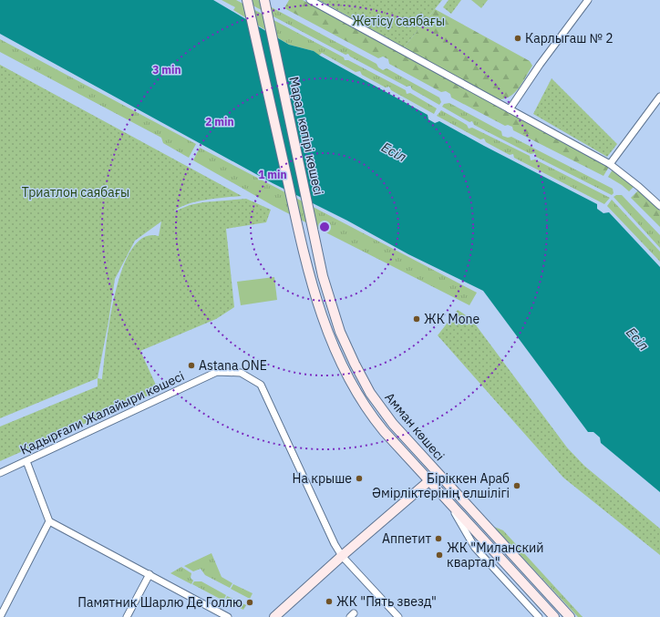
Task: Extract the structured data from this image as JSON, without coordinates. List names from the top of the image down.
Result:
{
  "streets": {
    "main road": ["Марал көпірі көшесі", "Амман көшесі"],
    "street": ["Қадырғали Жалайыри көшесі"]
  },
  "crossings": [
    ["Марал көпірі көшесі", "Амман көшесі"]
  ],
  "water": ["Есіл"],
  "parks": ["Жетісу саябағы", "Триатлон саябағы"],
  "places": [
    "Карлыгаш № 2",
    "ЖК Mone",
    "Astana ONE",
    "На крыше",
    "Біріккен Араб Әмірліктерінің елшілігі",
    "Аппетит",
    "ЖК \"Миланский квартал\"",
    "ЖК \"Пять звезд\"",
    "Памятник Шарлю Де Голлю"
  ],
  "rings": ["3 min", "2 min", "1 min"]
}
